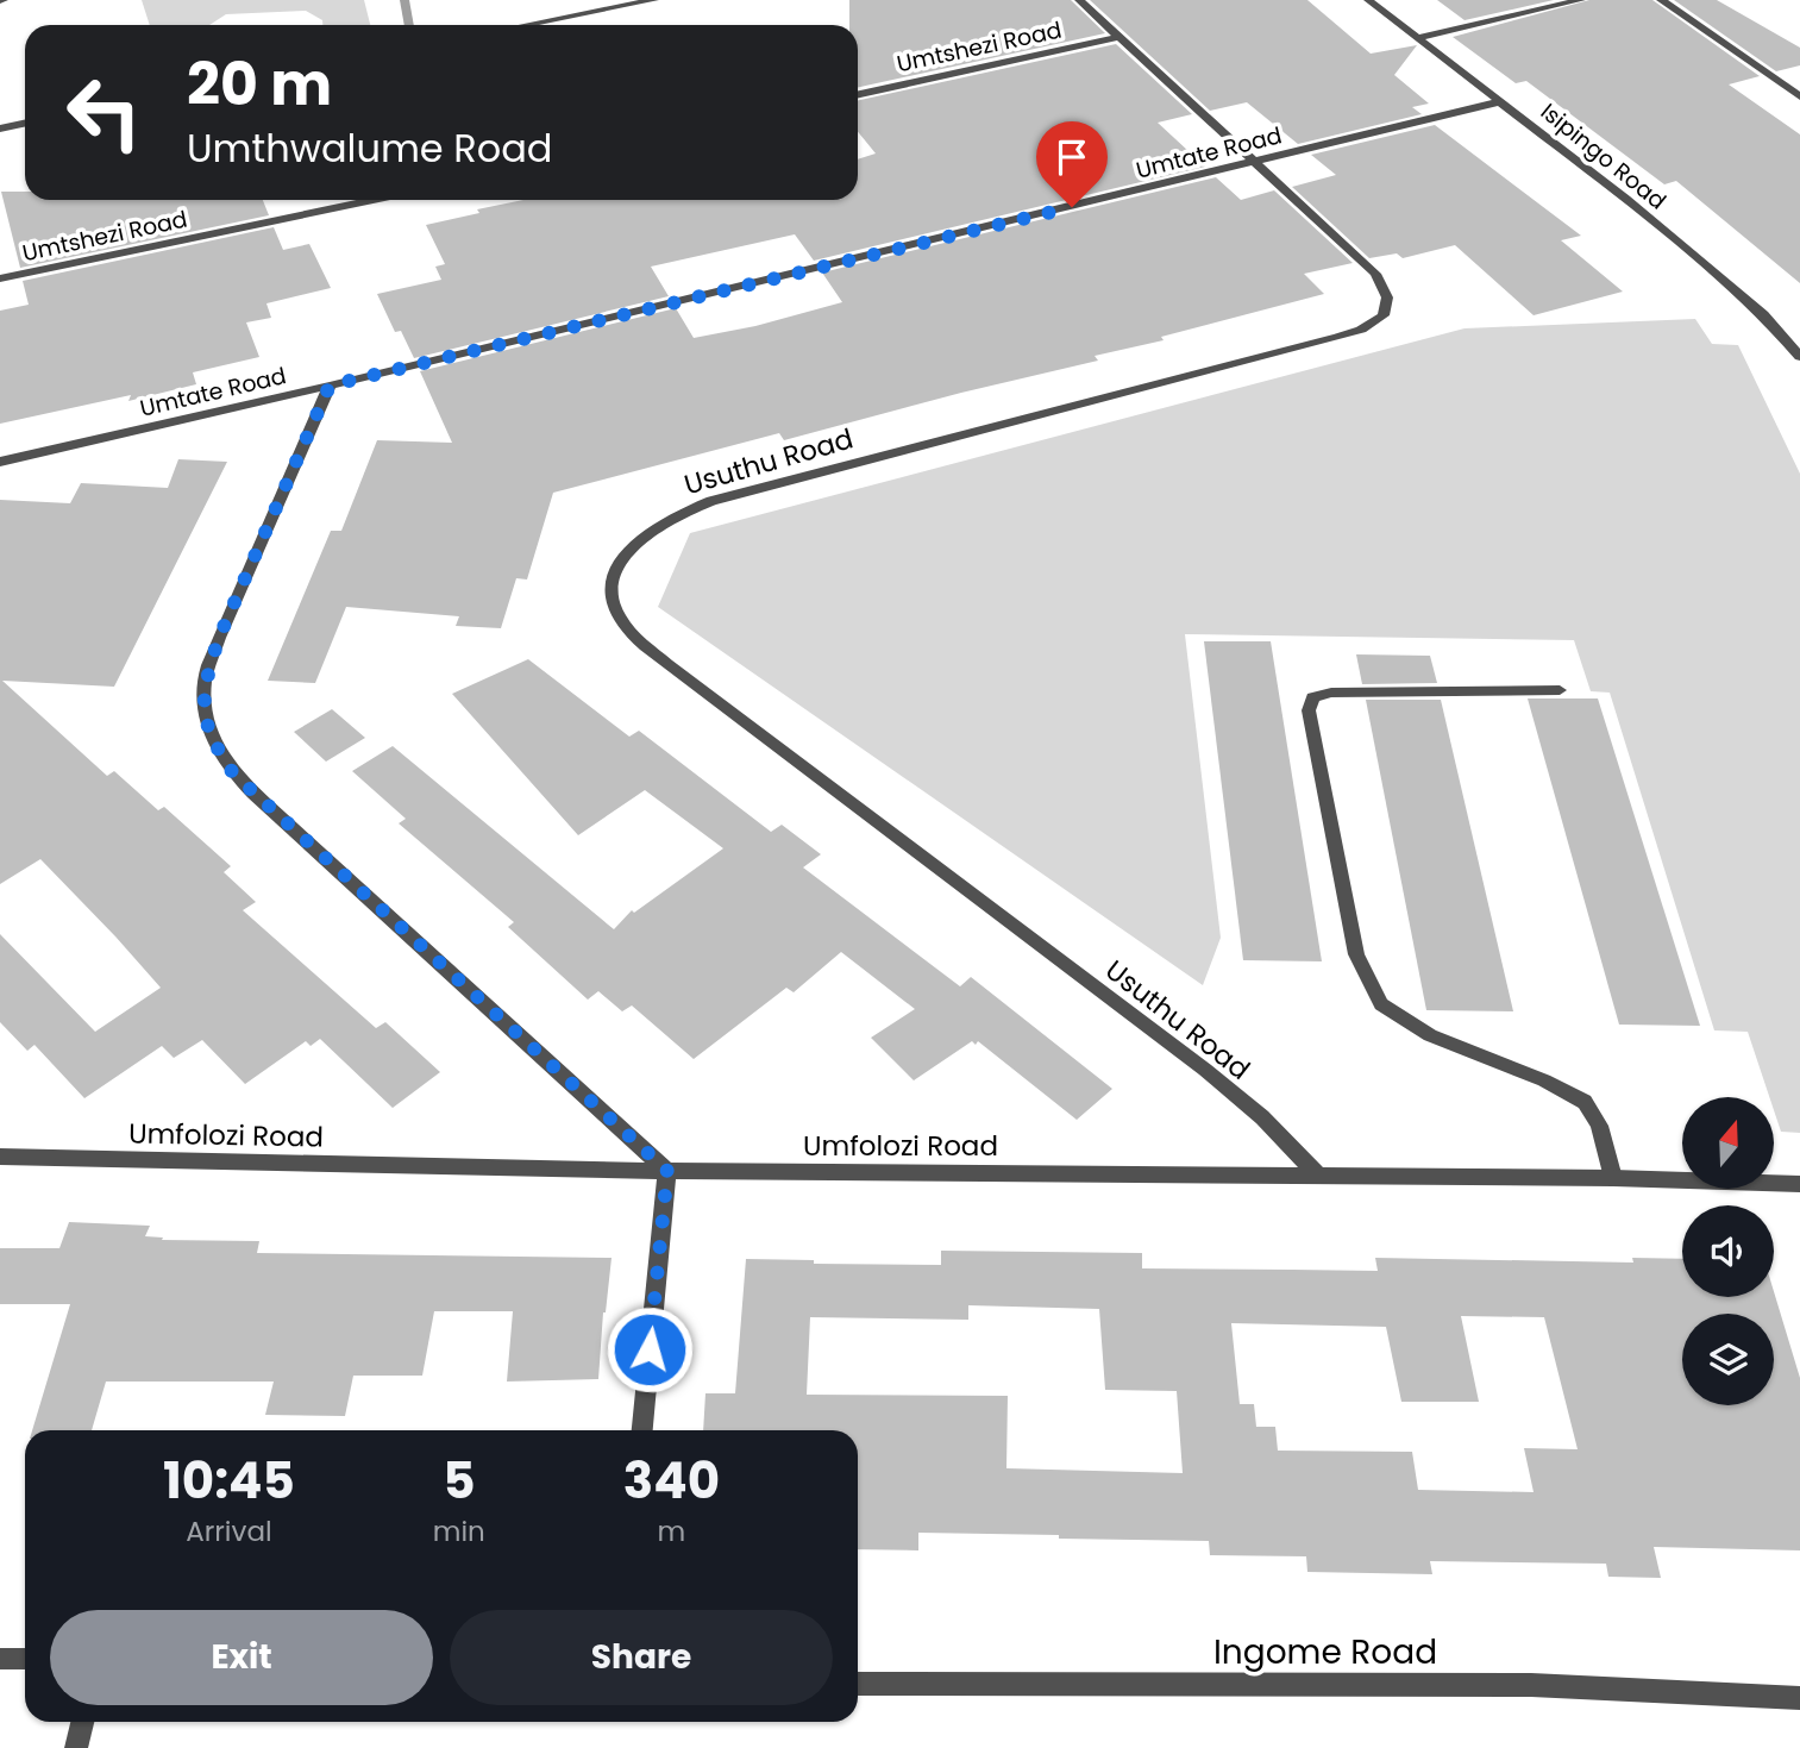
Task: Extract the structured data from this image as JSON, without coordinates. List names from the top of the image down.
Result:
{
  "streets": {
    "street": [
      "Umtshezi Road",
      "Umtate Road",
      "Isipingo Road",
      "Usuthu Road",
      "Umfolozi Road",
      "Ingome Road"
    ]
  },
  "crossings": [
    ["Umtshezi Road", "Usuthu Road"],
    ["Umtate Road", "Isipingo Road"],
    ["Umtate Road", "Usuthu Road"],
    ["Usuthu Road", "Umfolozi Road"]
  ],
  "north": "top",
  "page": {
    "turn": ["20 m", "Umthwalume Road"],
    "eta": [
      "10:45",
      "Arrival",
      "5",
      "min",
      "340",
      "m"
    ],
    "buttons": ["Exit", "Share"]
  }
}
